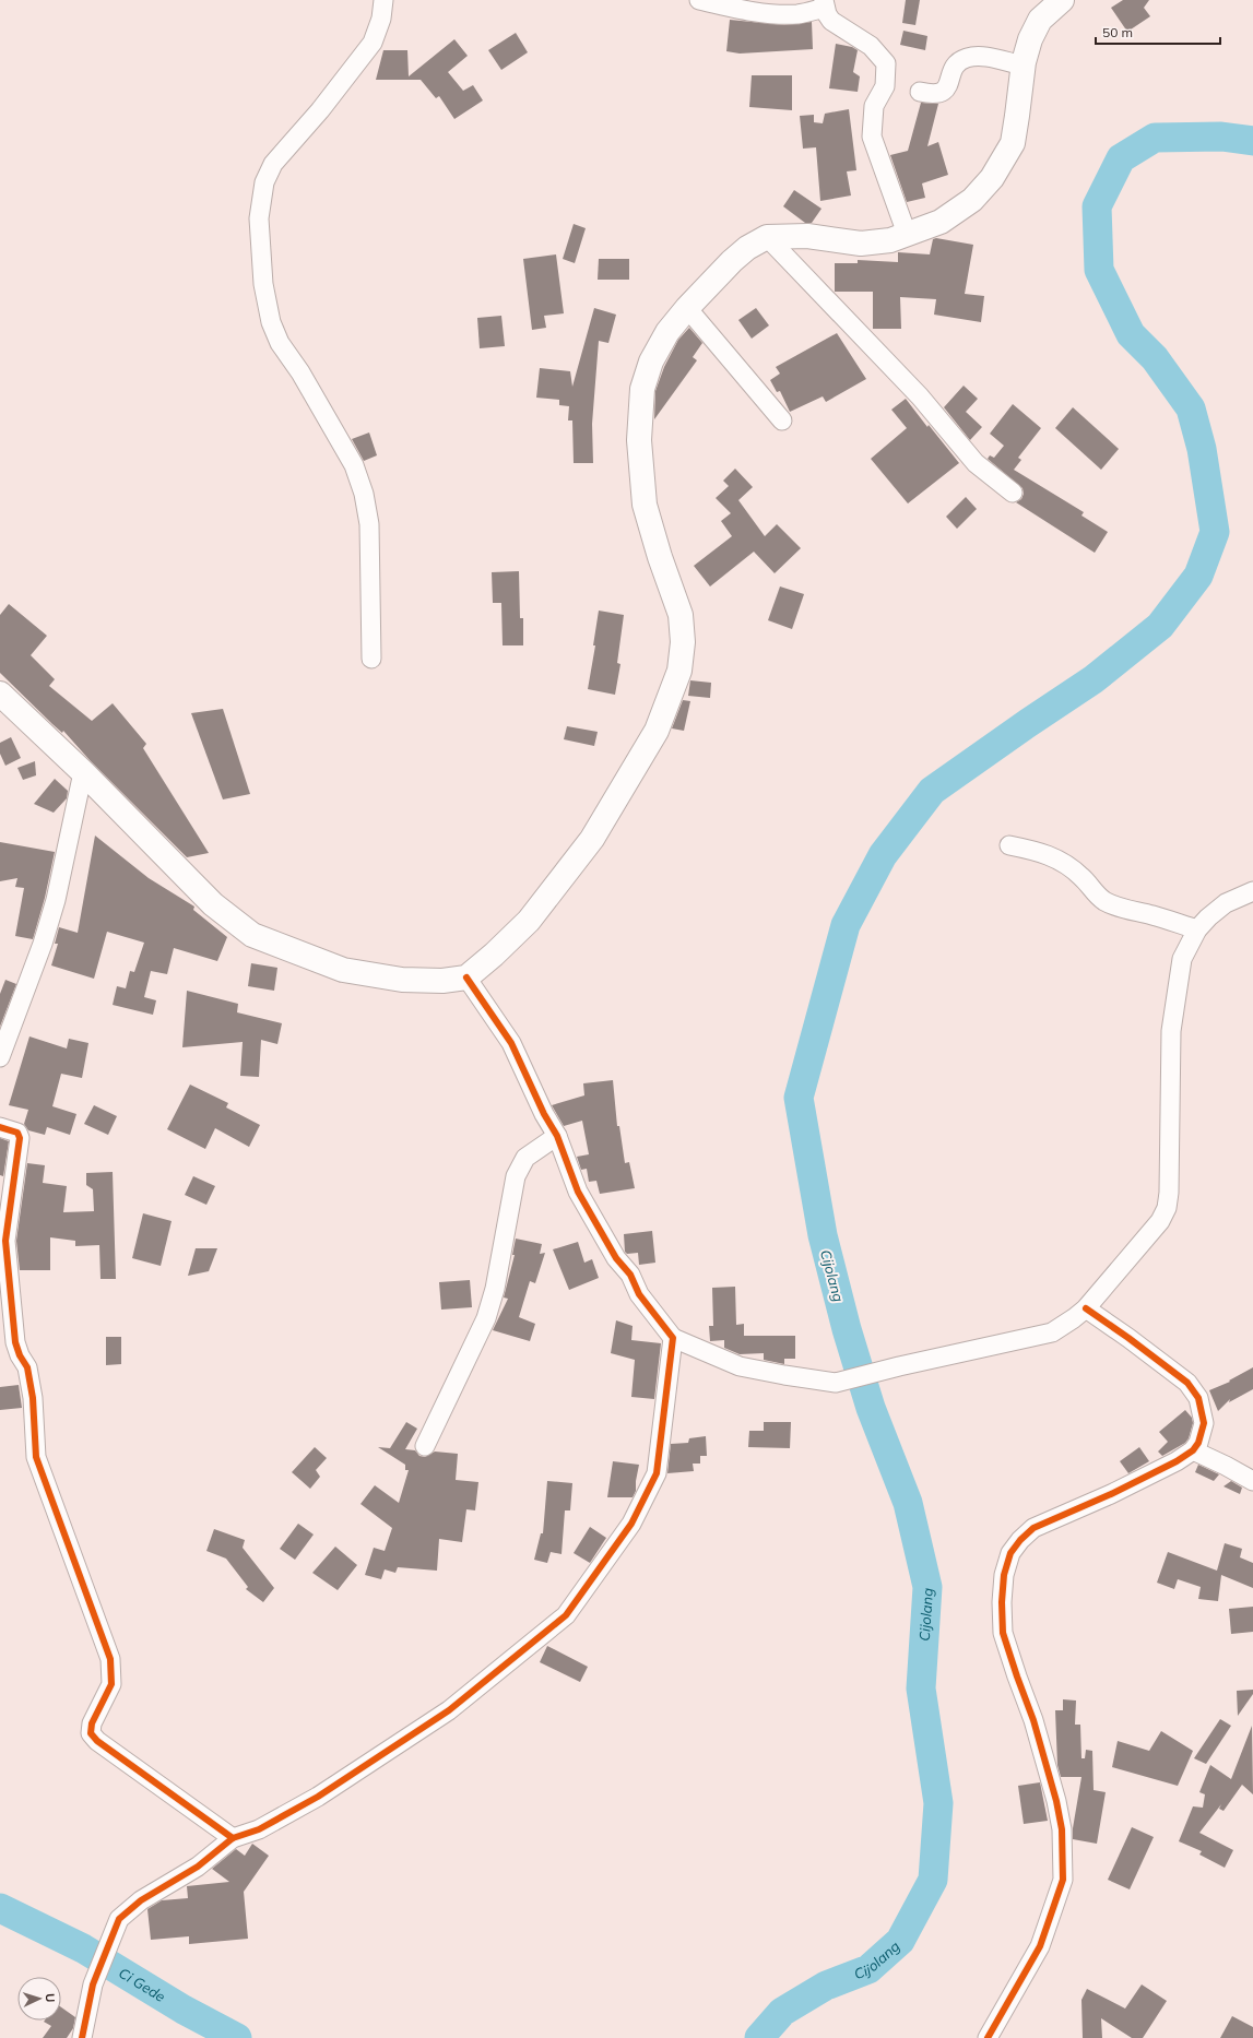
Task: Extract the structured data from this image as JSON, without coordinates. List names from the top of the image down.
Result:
{
  "water": ["Cijolang", "Ci Gede"],
  "scale_bar": "50 m",
  "north": "right"
}
